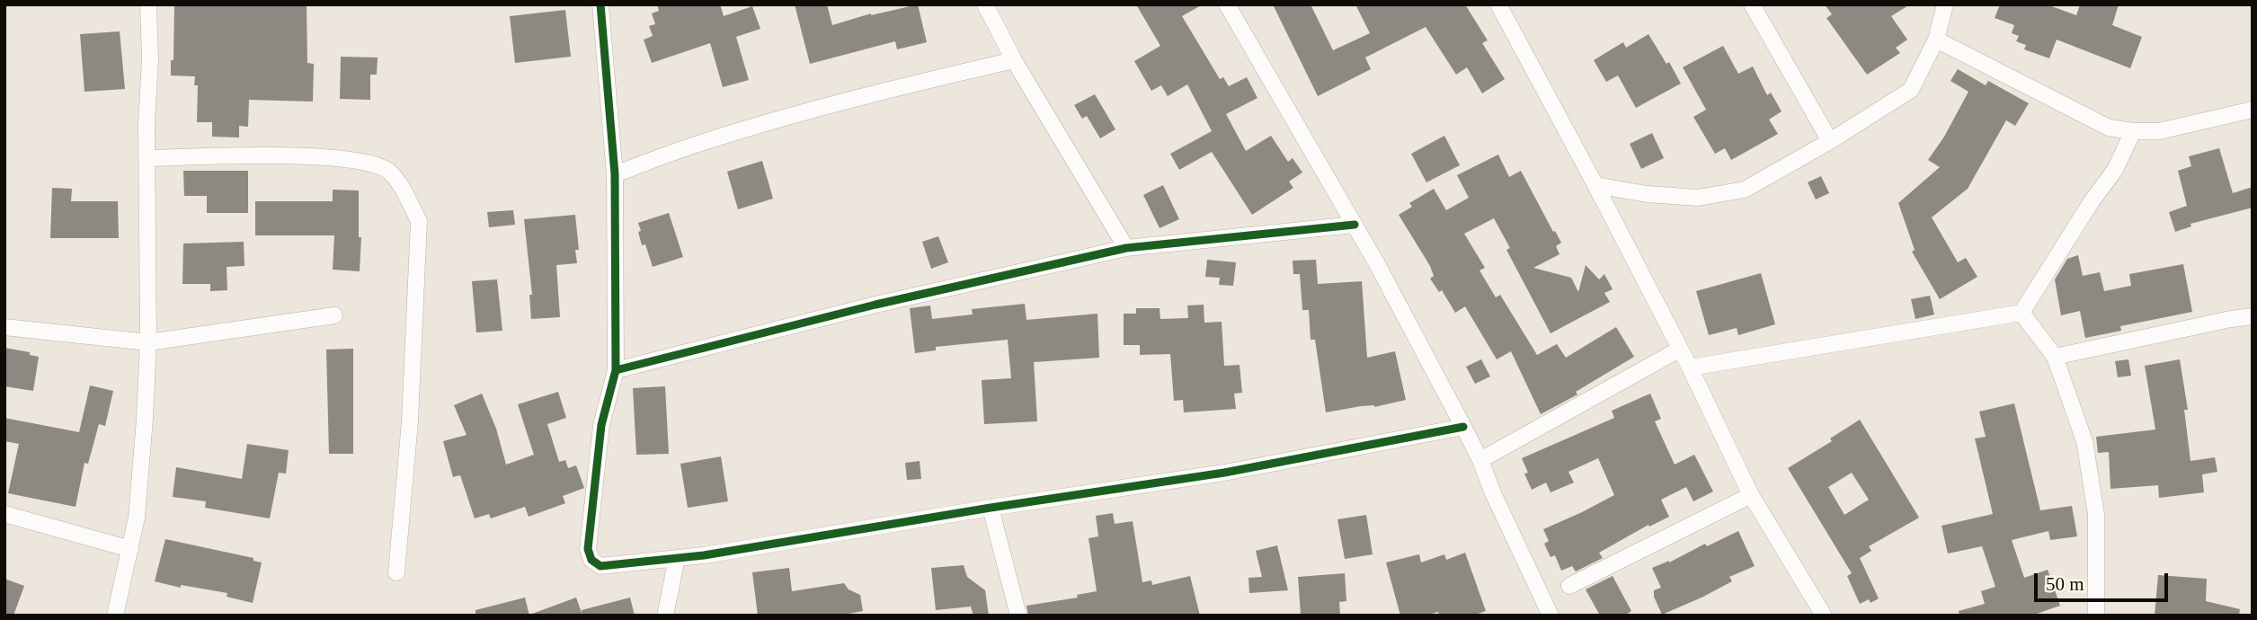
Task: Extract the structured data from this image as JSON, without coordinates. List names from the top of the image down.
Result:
{
  "scale_bar": "50 m"
}
